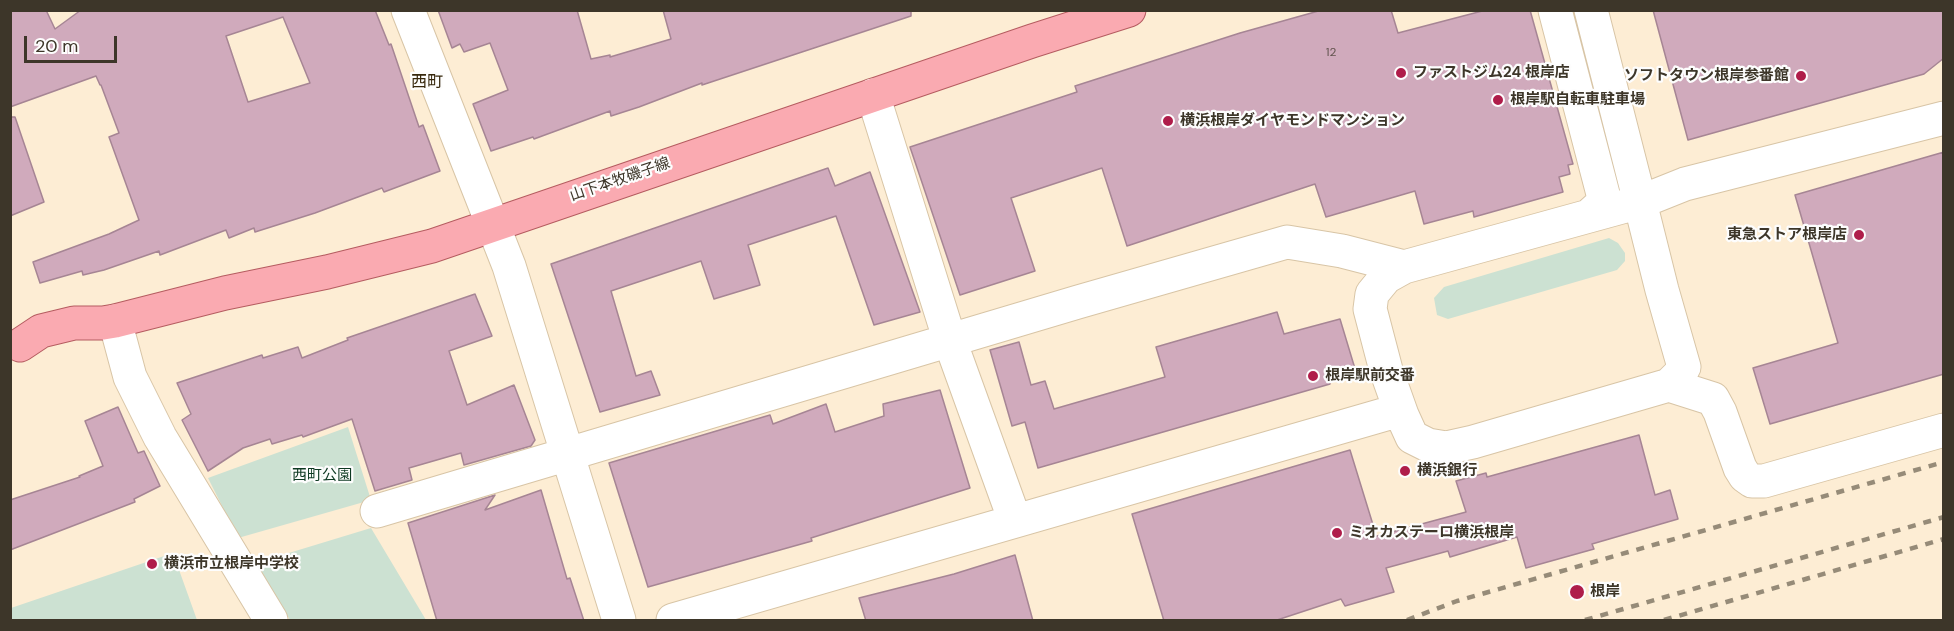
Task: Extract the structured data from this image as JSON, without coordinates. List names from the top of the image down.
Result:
{
  "streets": {
    "main road": ["山下本牧磯子線"]
  },
  "districts": ["西町"],
  "parks": ["西町公園"],
  "places": [
    "ファストジム24 根岸店",
    "ソフトタウン根岸参番館",
    "根岸駅自転車駐車場",
    "横浜根岸ダイヤモンドマンション",
    "東急ストア根岸店",
    "根岸駅前交番",
    "横浜銀行",
    "ミオカステーロ横浜根岸",
    "横浜市立根岸中学校",
    "根岸"
  ],
  "house_numbers": ["12"],
  "scale_bar": "20 m"
}
